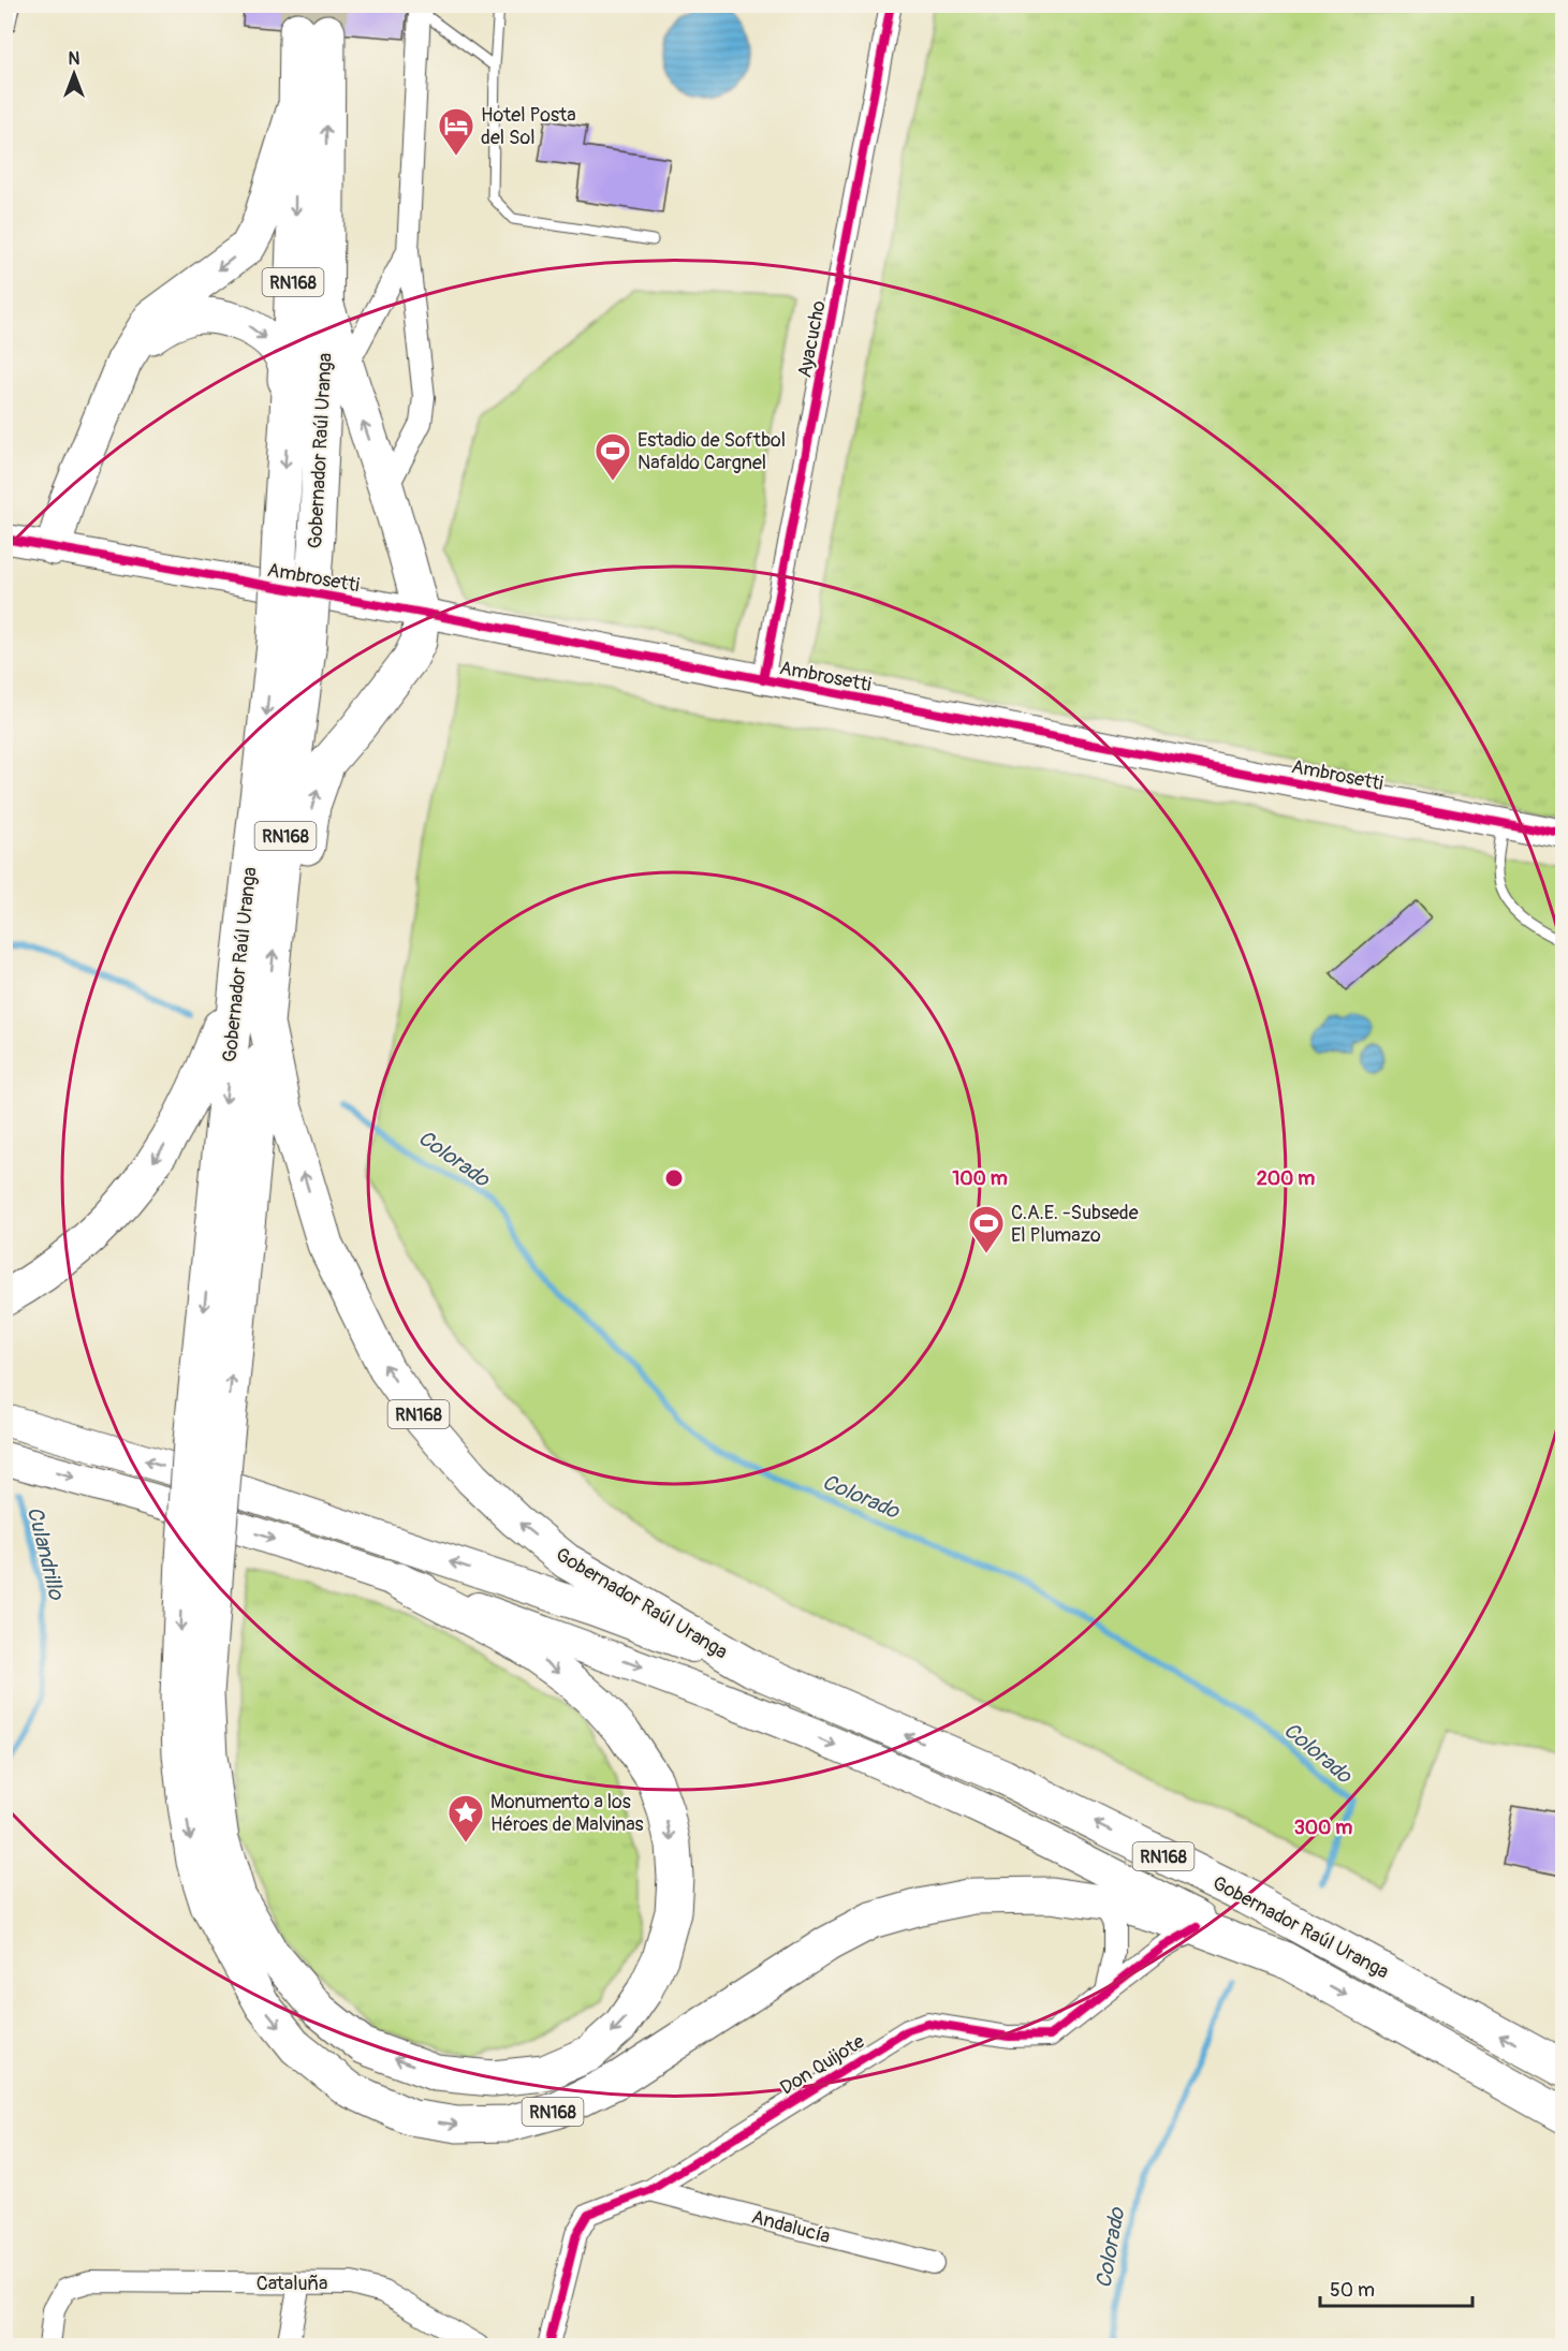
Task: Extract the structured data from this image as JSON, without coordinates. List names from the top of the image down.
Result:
{
  "streets": {
    "highway": ["RN168", "Gobernador Raúl Uranga"],
    "street": [
      "Ayacucho",
      "Ambrosetti",
      "Don Quijote",
      "Andalucía",
      "Cataluña"
    ]
  },
  "crossings": [
    ["Ayacucho", "Ambrosetti"],
    ["Gobernador Raúl Uranga", "Don Quijote"],
    ["Don Quijote", "Andalucía"]
  ],
  "water": ["Colorado", "Culandrillo"],
  "places": {
    "hotel": ["Hotel Posta del Sol"],
    "sports": ["Estadio de Softbol Nafaldo Cargnel", "C.A.E. -Subsede El Plumazo"],
    "place": ["Monumento a los Héroes de Malvinas"]
  },
  "scale_bar": "50 m",
  "north": "top",
  "rings": ["100 m", "200 m", "300 m"]
}
